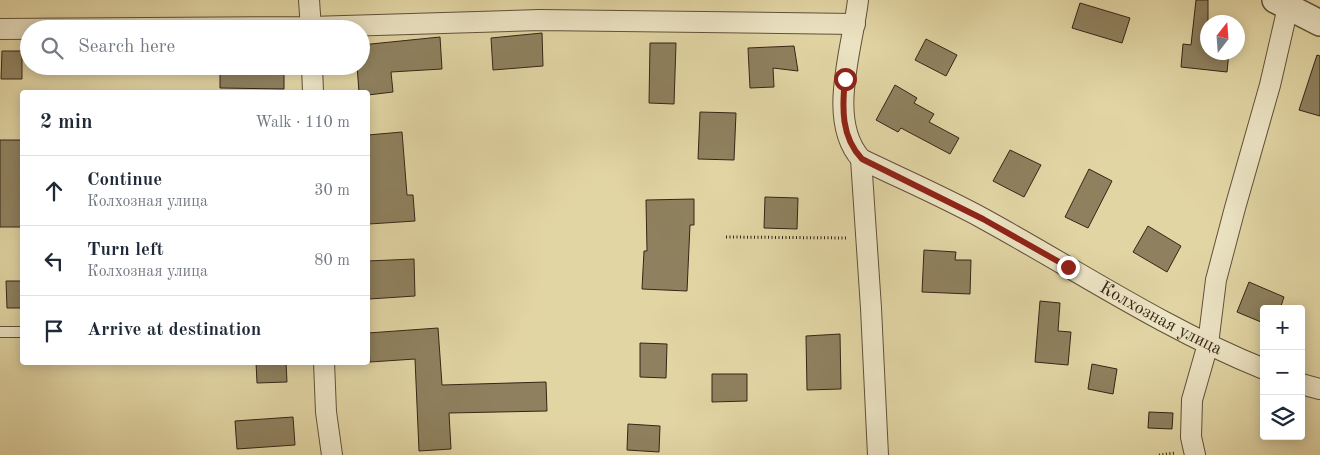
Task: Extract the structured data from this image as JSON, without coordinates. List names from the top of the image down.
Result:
{
  "streets": {
    "street": ["Колхозная улица"]
  },
  "north": "top",
  "page": {
    "search": "Search here",
    "heading": ["2 min", "Walk · 110 m"],
    "list": [
      ["Continue", "Колхозная улица", "30 m"],
      ["Turn left", "Колхозная улица", "80 m"],
      "Arrive at destination"
    ],
    "map_buttons": ["+", "−"]
  }
}
